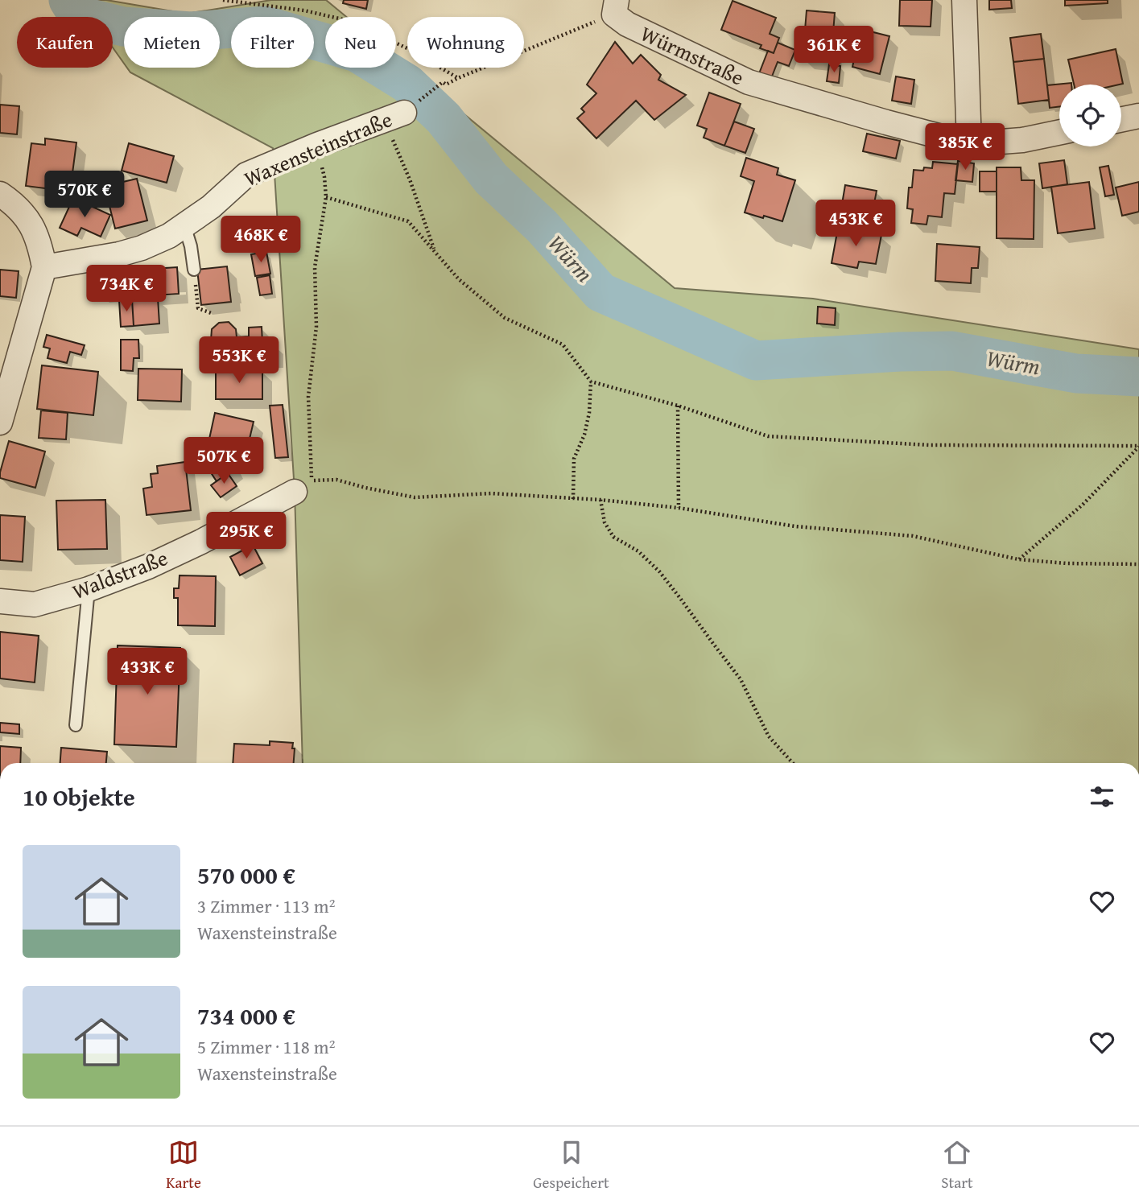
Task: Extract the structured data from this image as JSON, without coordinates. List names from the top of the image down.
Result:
{
  "streets": {
    "street": ["Würmstraße", "Waxensteinstraße", "Waldstraße"]
  },
  "water": ["Würm"],
  "page": {
    "chip": [
      "Kaufen",
      "Mieten",
      "Filter",
      "Neu",
      "Wohnung"
    ],
    "price": [
      "361K €",
      "385K €",
      "570K €",
      "453K €",
      "468K €",
      "734K €",
      "553K €",
      "507K €",
      "295K €",
      "433K €"
    ],
    "heading": "10 Objekte",
    "list": [
      {
        "name": "570 000 €",
        "note": "3 Zimmer · 113 m² · Waxensteinstraße"
      },
      {
        "name": "734 000 €",
        "note": "5 Zimmer · 118 m² · Waxensteinstraße"
      }
    ],
    "tabs": ["Karte", "Gespeichert", "Start"]
  }
}
